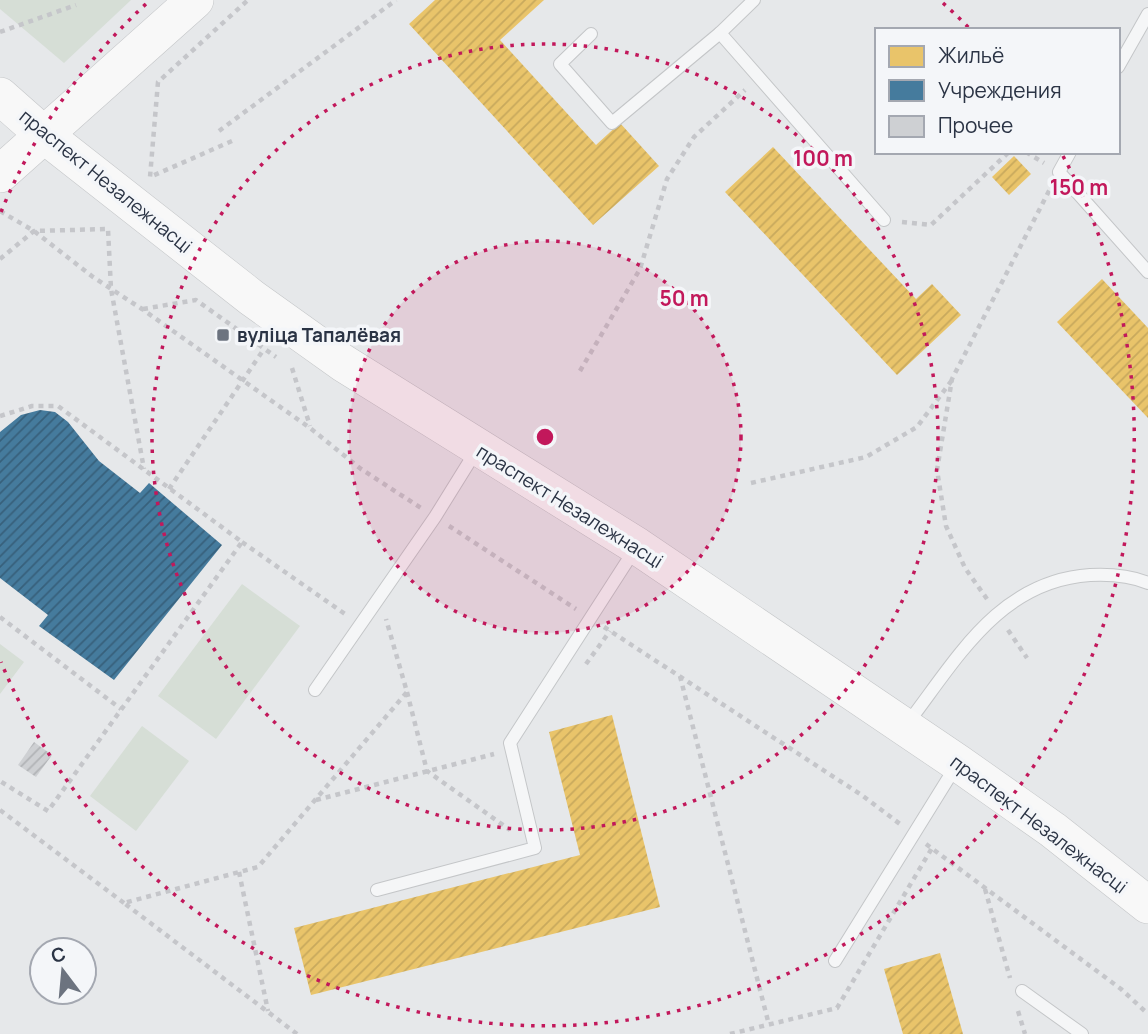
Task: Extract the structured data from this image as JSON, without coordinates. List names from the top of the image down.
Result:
{
  "streets": {
    "main road": ["праспект Незалежнасці"]
  },
  "places": {
    "transit": ["вуліца Тапалёвая"]
  },
  "legend": ["Жильё", "Учреждения", "Прочее"],
  "north": "top",
  "rings": ["100 m", "150 m", "50 m"]
}
